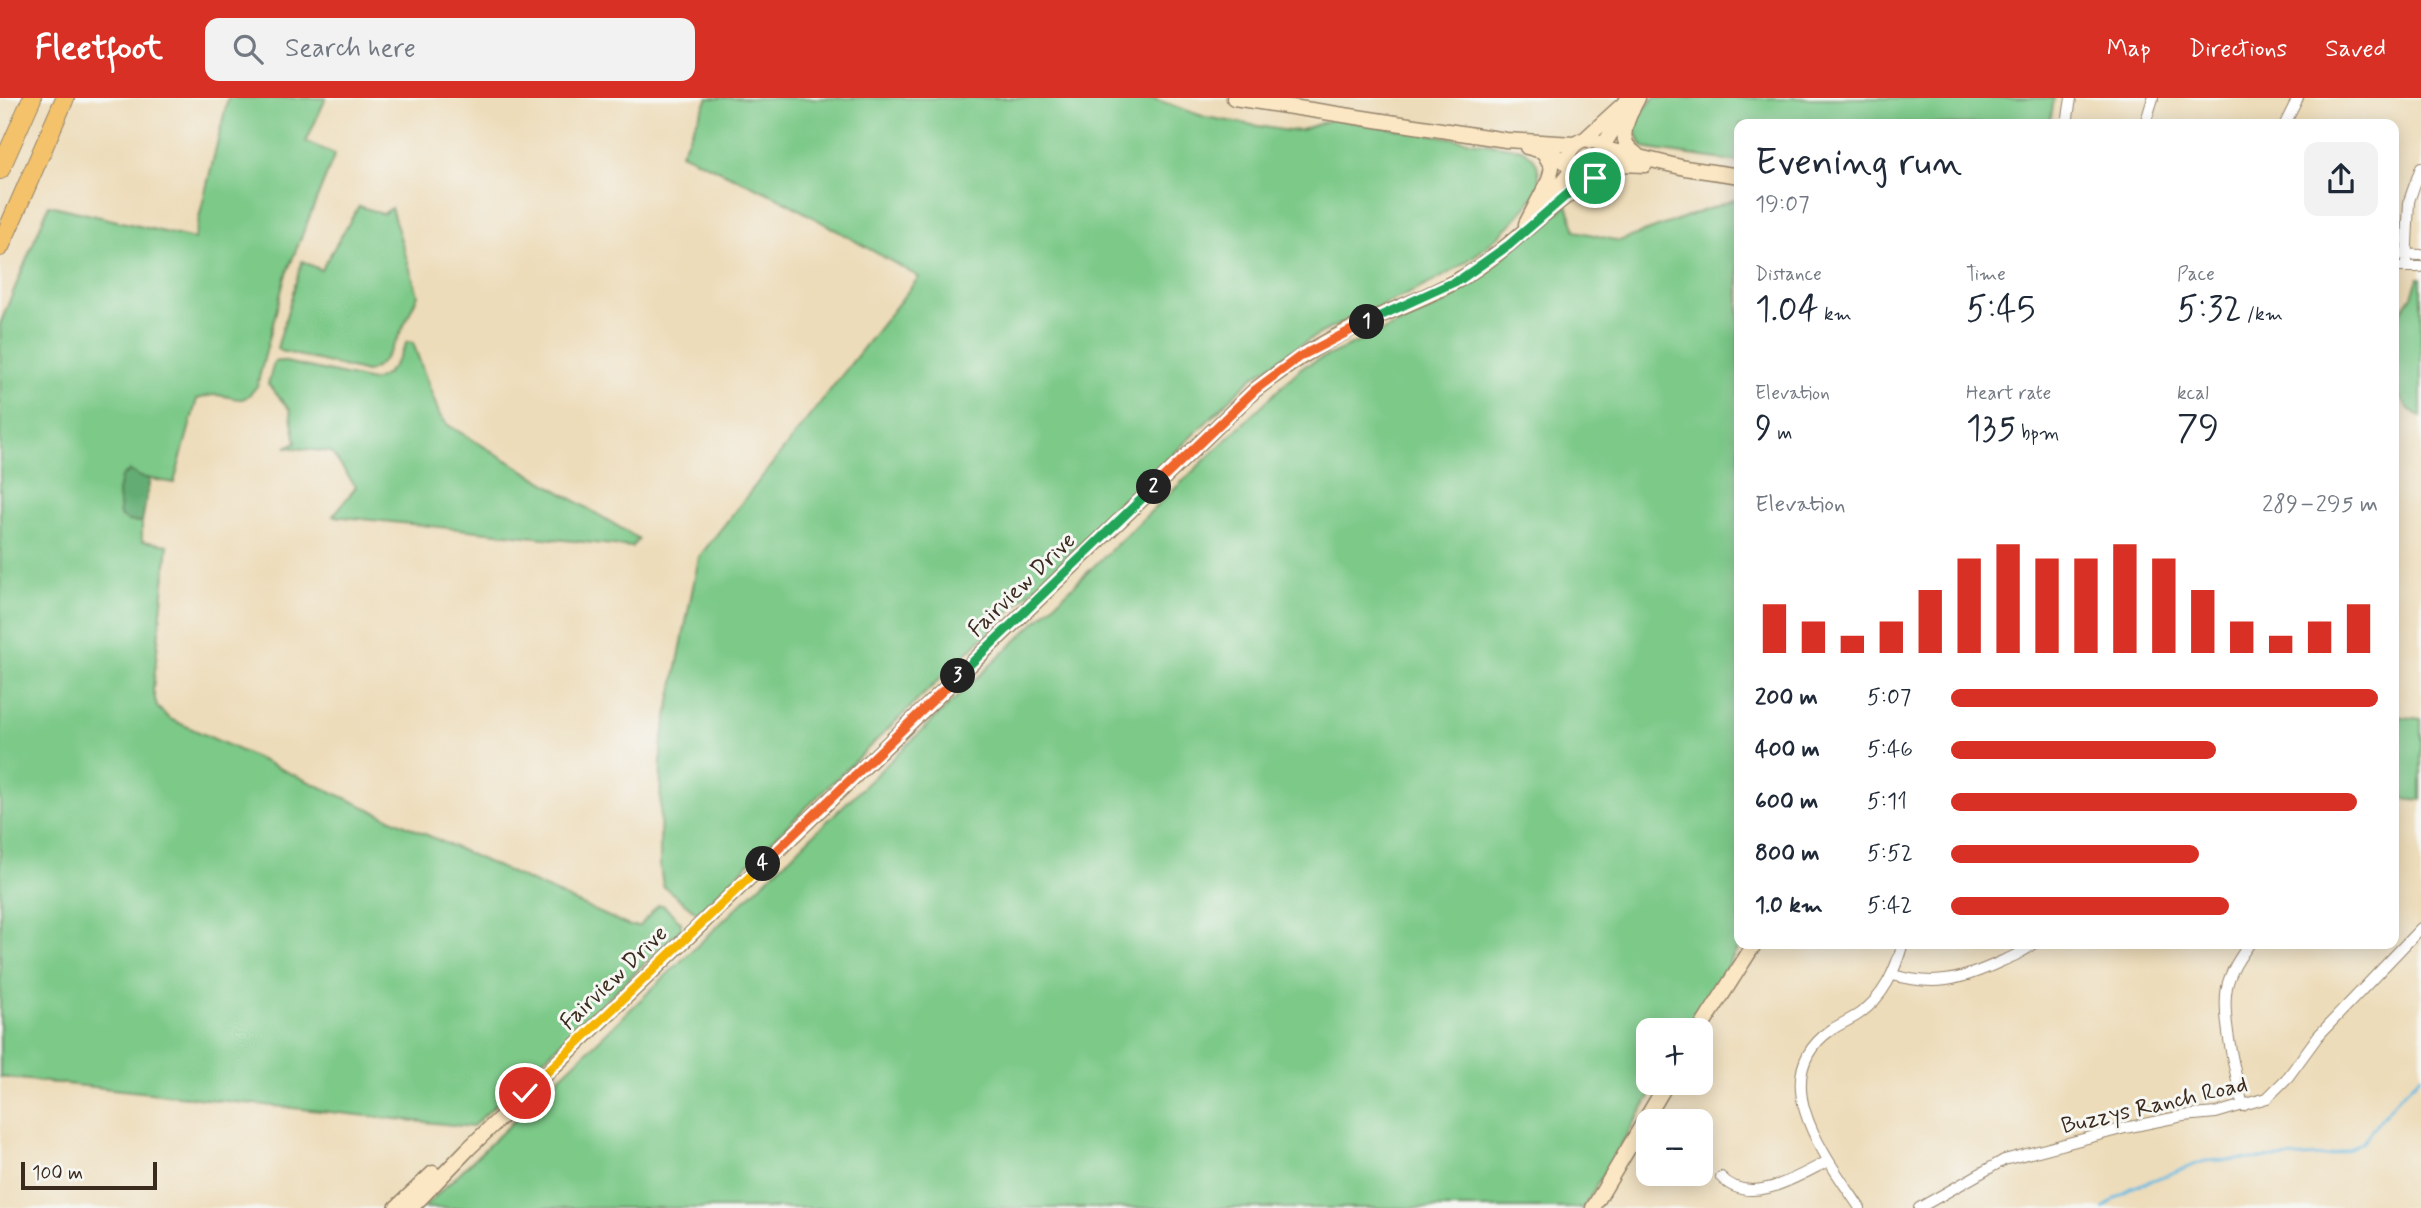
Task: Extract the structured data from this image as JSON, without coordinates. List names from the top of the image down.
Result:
{
  "streets": {
    "main road": ["Fairview Drive"],
    "street": ["Buzzys Ranch Road"]
  },
  "scale_bar": "100 m",
  "page": {
    "header": "Fleetfoot",
    "search": "Search here",
    "nav": ["Map", "Directions", "Saved"],
    "heading": ["Evening run", "19:07"],
    "stats": [
      ["Distance", "1.04 km"],
      ["Time", "5:45"],
      ["Pace", "5:32 /km"],
      ["Elevation", "9 m"],
      ["Heart rate", "135 bpm"],
      ["kcal", "79"]
    ],
    "pins": [
      "1",
      "2",
      "3",
      "4"
    ],
    "chart": ["Elevation", "289–295 m"],
    "list": [
      {
        "name": "200 m",
        "note": "5:07"
      },
      {
        "name": "400 m",
        "note": "5:46"
      },
      {
        "name": "600 m",
        "note": "5:11"
      },
      {
        "name": "800 m",
        "note": "5:52"
      },
      {
        "name": "1.0 km",
        "note": "5:42"
      }
    ],
    "map_buttons": ["+", "−"],
    "scale": "100 m"
  }
}
